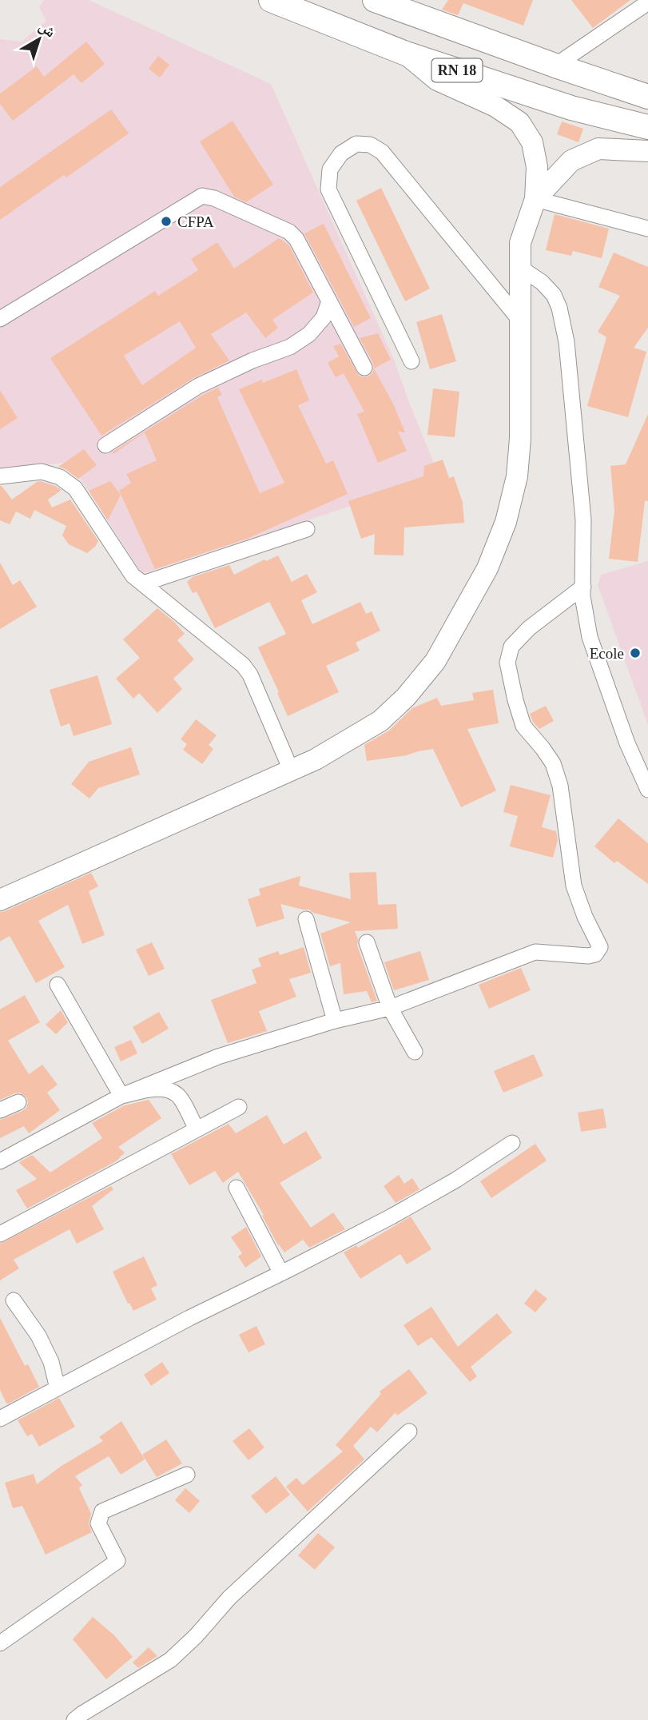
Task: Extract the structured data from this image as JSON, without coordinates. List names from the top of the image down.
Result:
{
  "streets": {
    "main road": ["RN 18"]
  },
  "places": ["CFPA", "Ecole"],
  "north": "top right"
}
